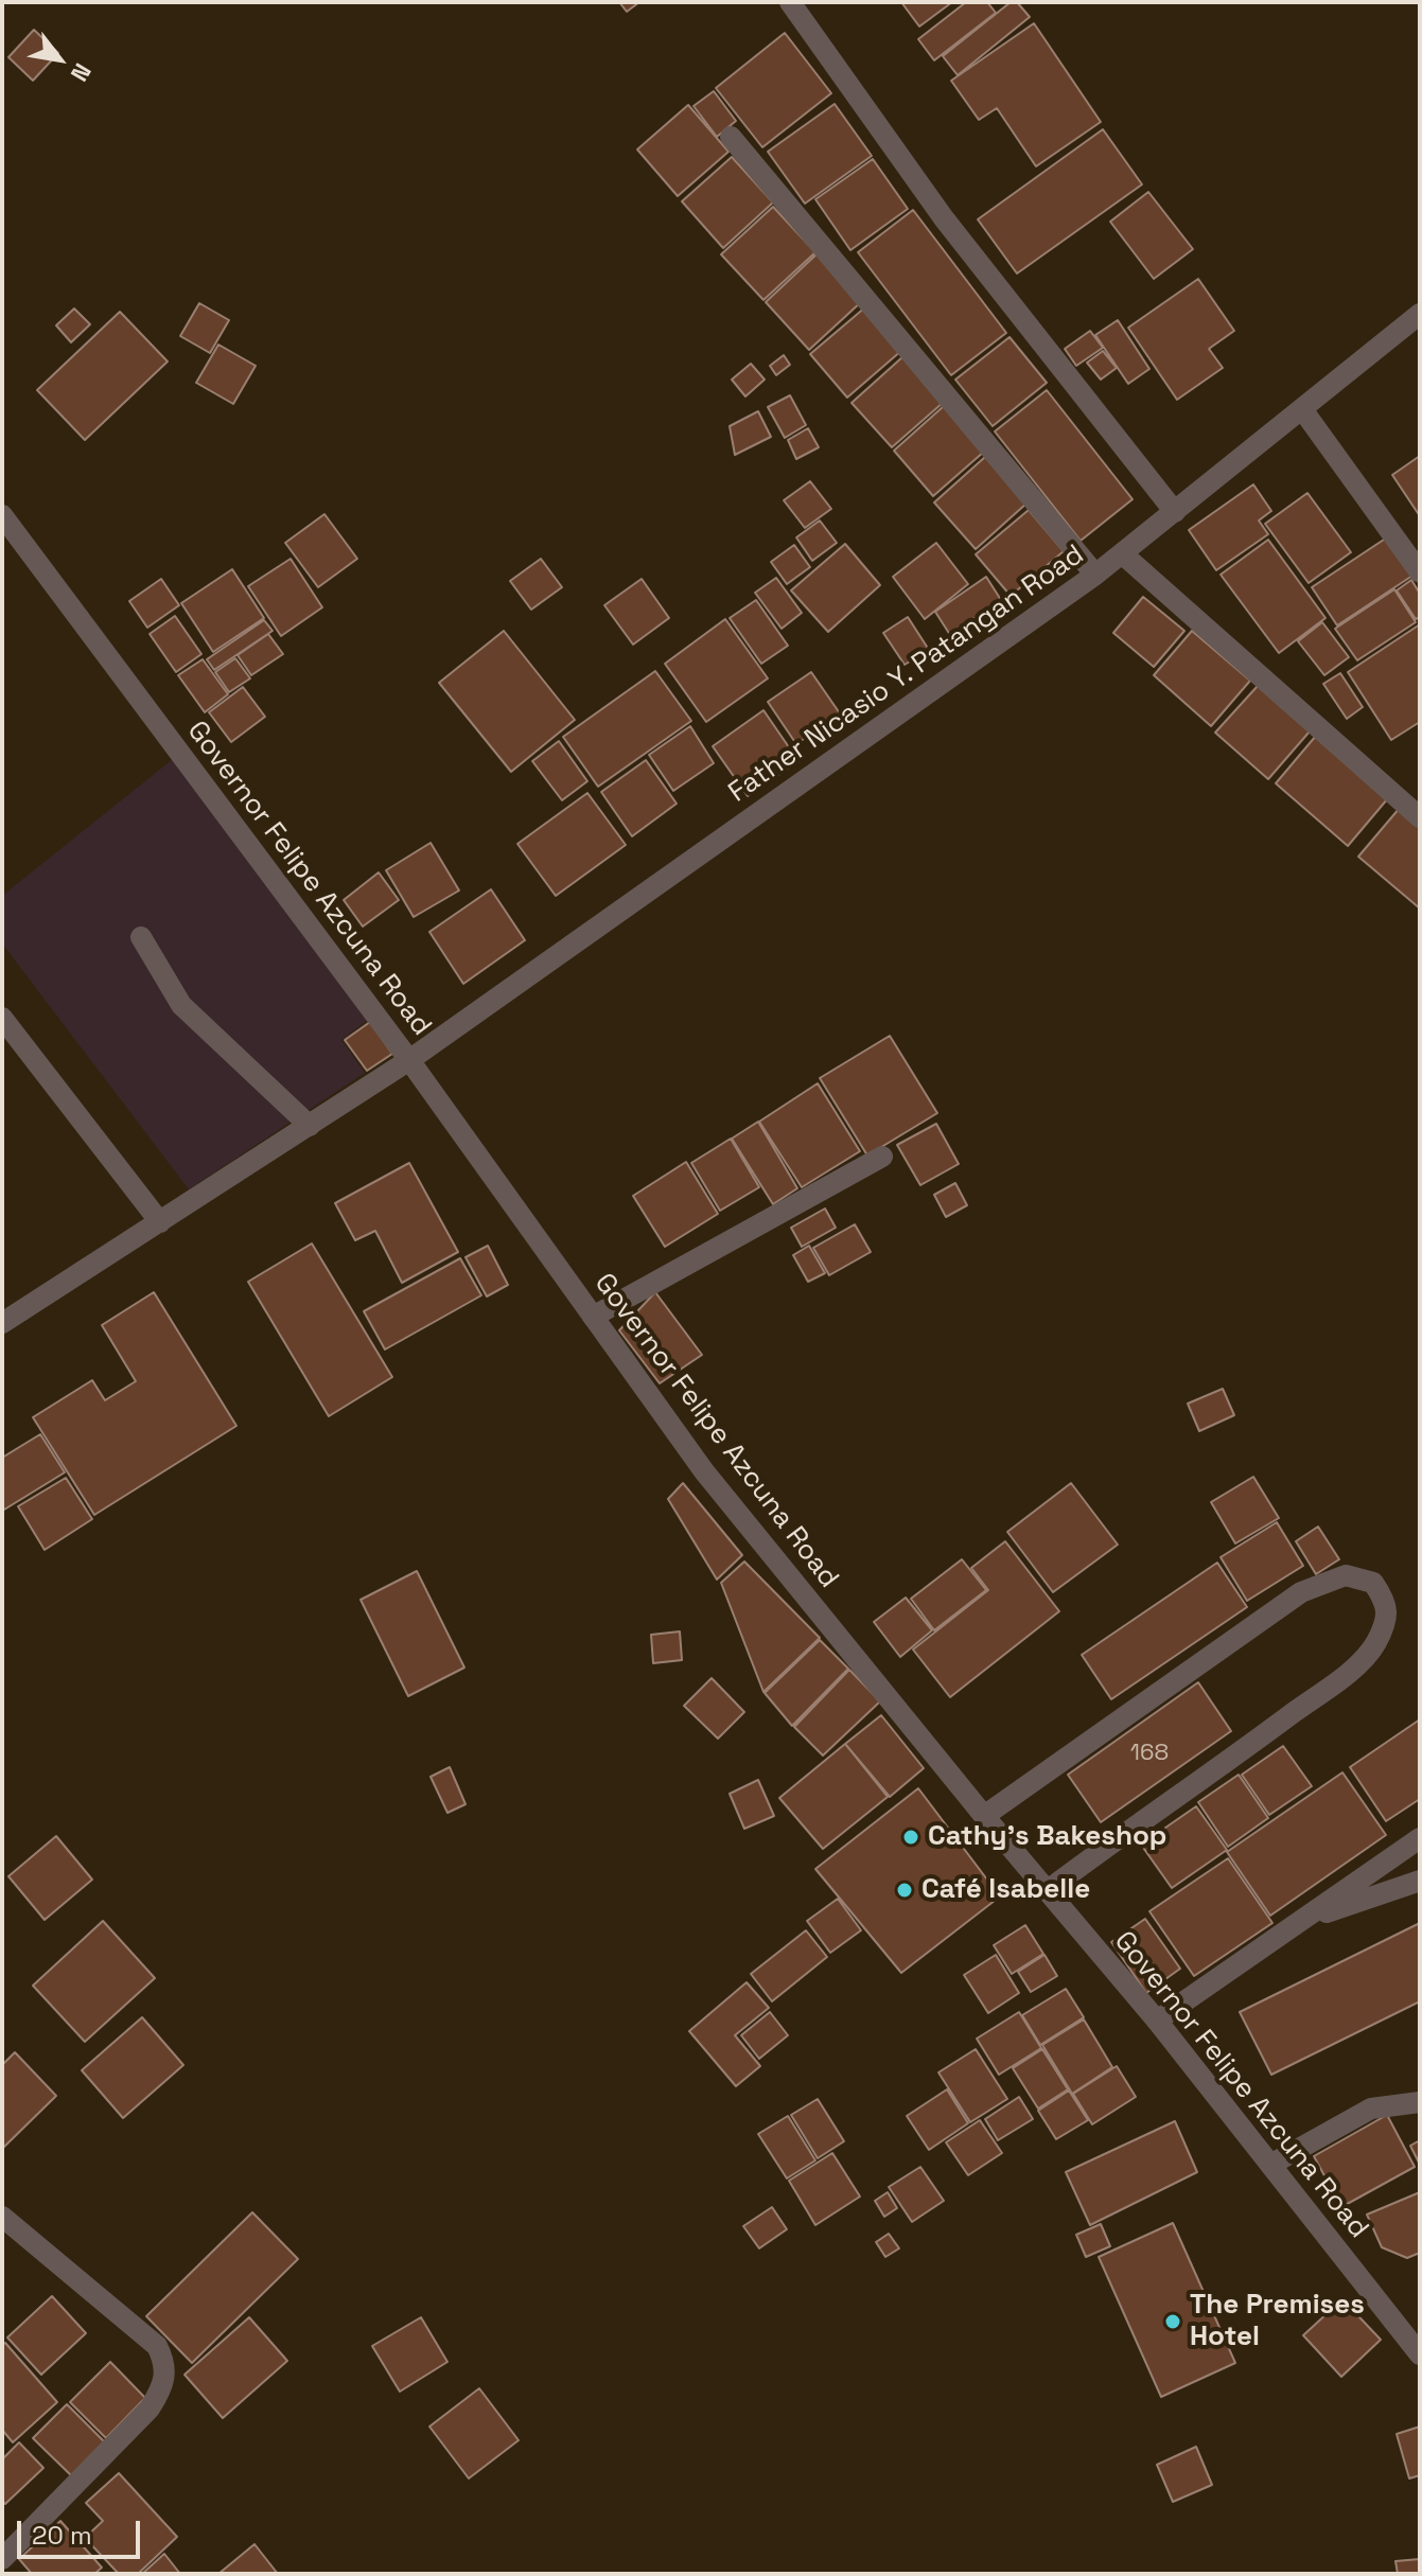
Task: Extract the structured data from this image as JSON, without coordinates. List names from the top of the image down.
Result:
{
  "streets": {
    "street": ["Father Nicasio Y. Patangan Road", "Governor Felipe Azcuna Road"]
  },
  "crossings": [
    ["Father Nicasio Y. Patangan Road", "Governor Felipe Azcuna Road"]
  ],
  "places": ["Cathy's Bakeshop", "Café Isabelle", "The Premises Hotel"],
  "house_numbers": ["168"],
  "scale_bar": "20 m",
  "north": "bottom right"
}
